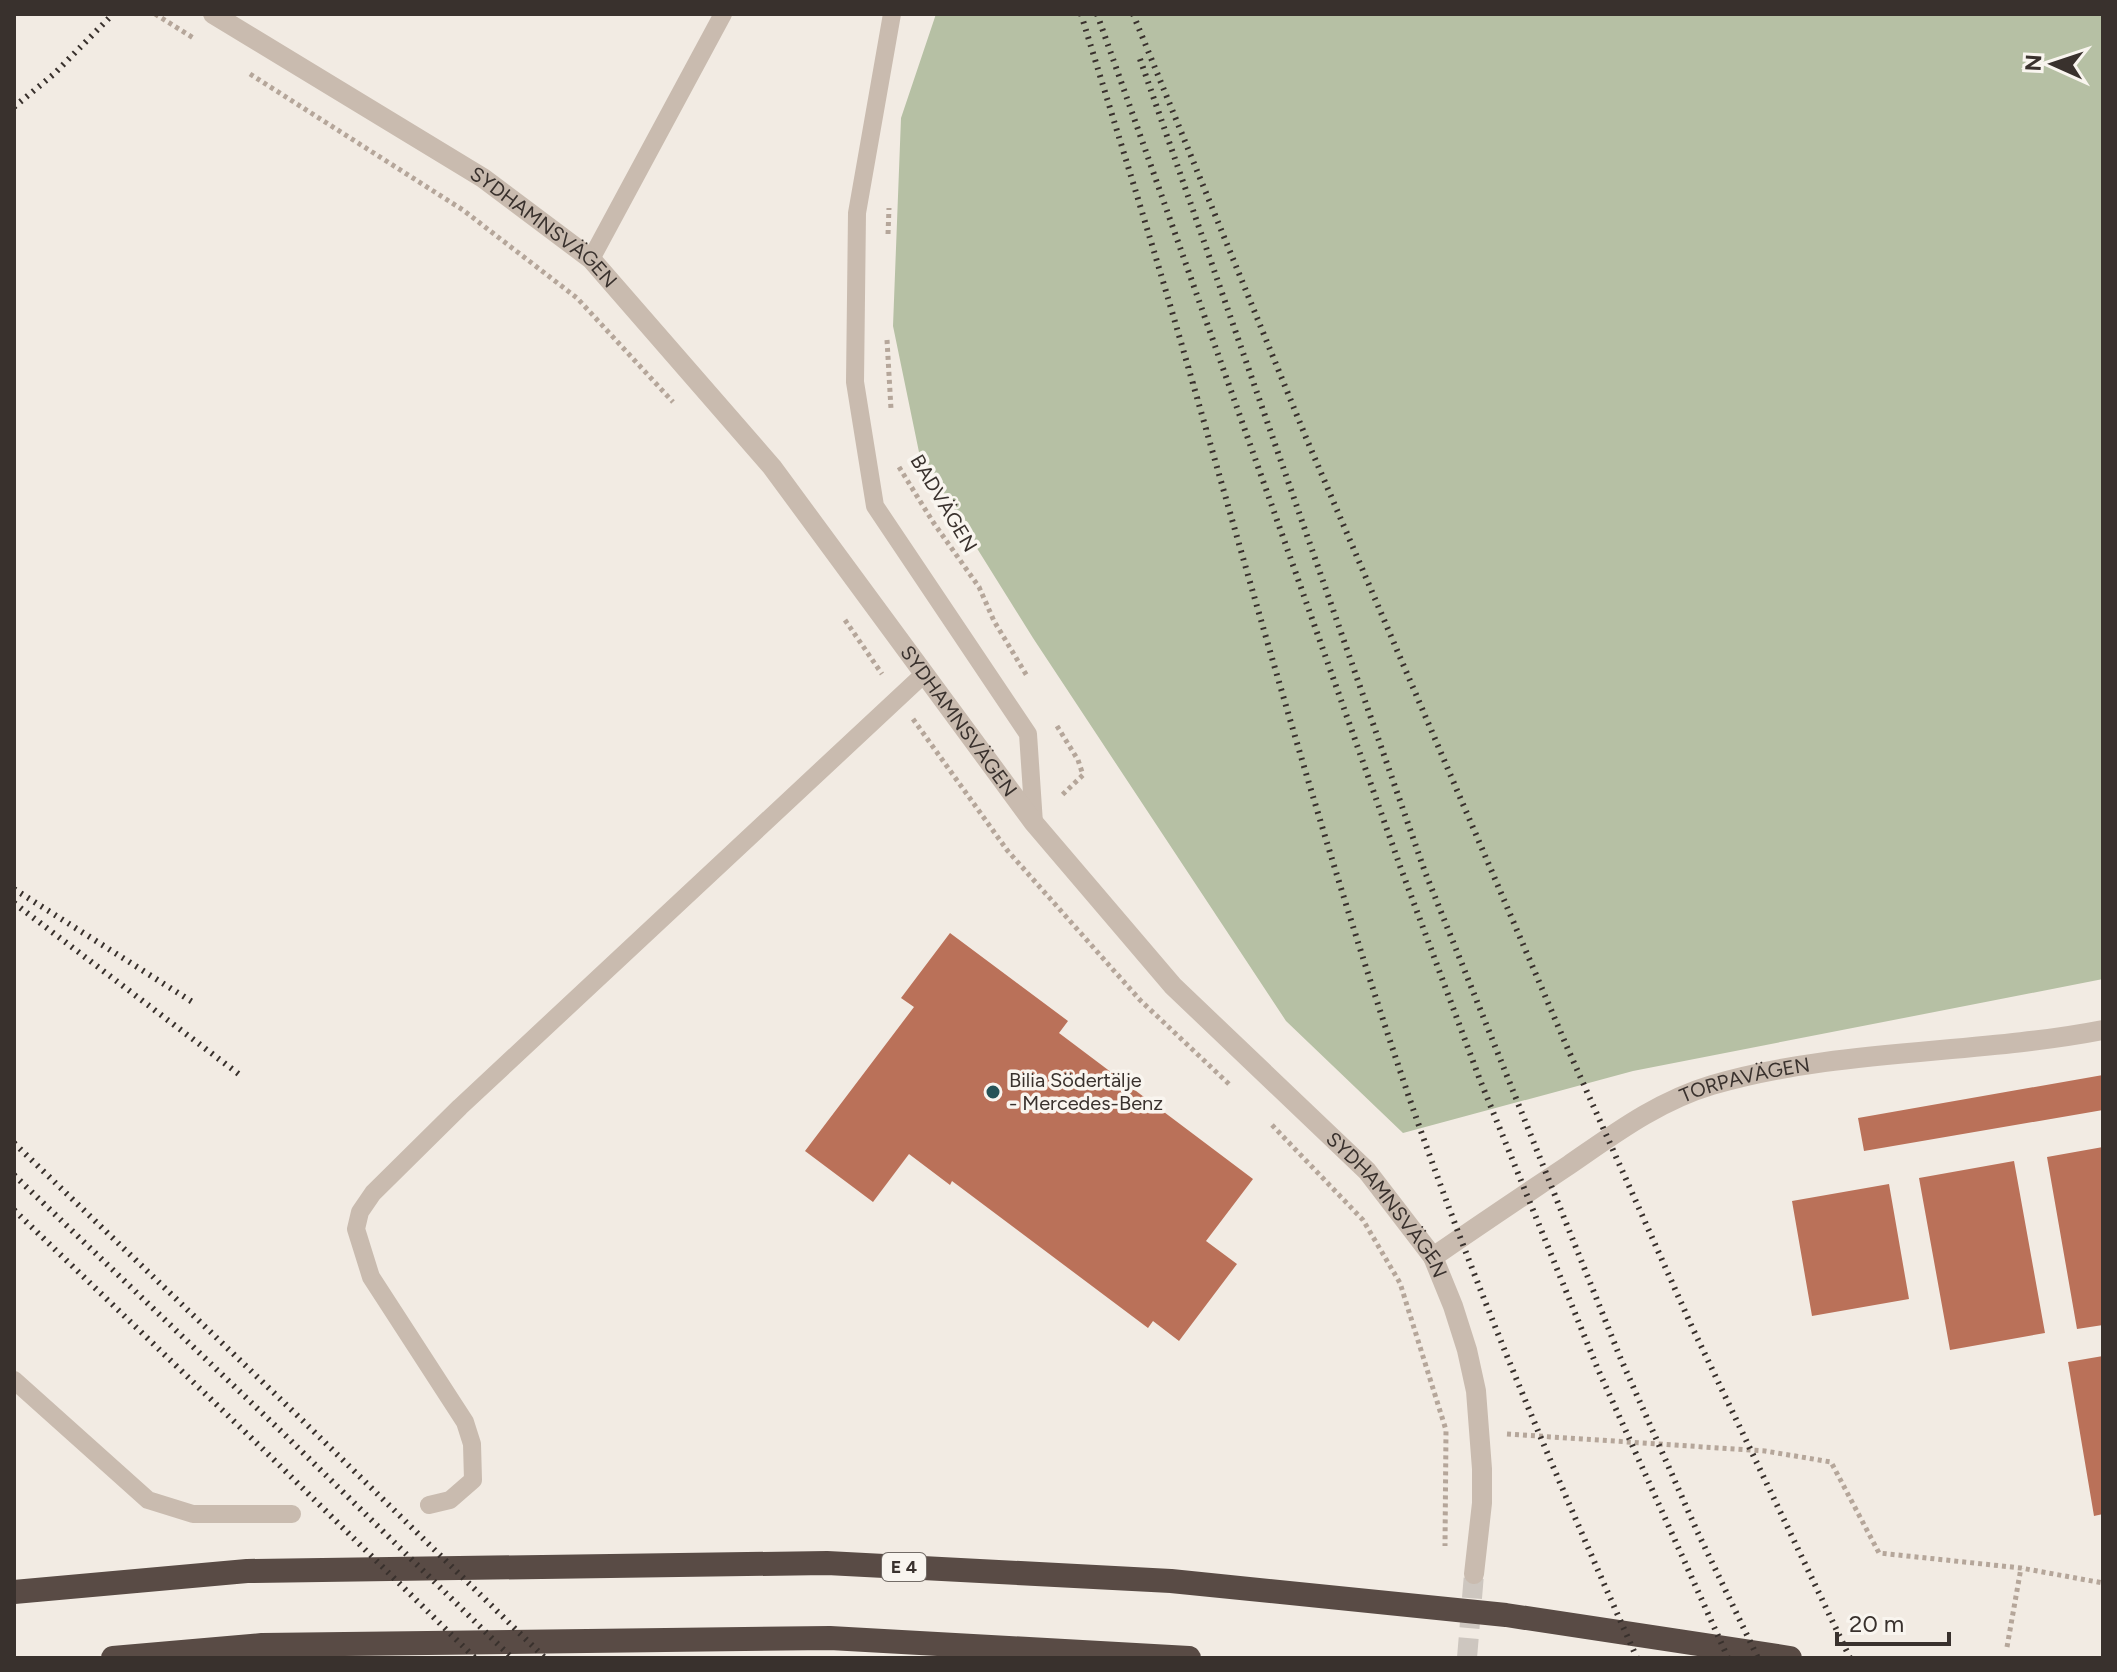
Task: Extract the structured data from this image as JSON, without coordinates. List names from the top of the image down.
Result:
{
  "streets": {
    "highway": ["E 4"],
    "street": ["SYDHAMNSVÄGEN", "TORPAVÄGEN"],
    "path": ["BADVÄGEN"]
  },
  "crossings": [
    ["SYDHAMNSVÄGEN", "TORPAVÄGEN"]
  ],
  "places": ["Bilia Södertälje - Mercedes-Benz"],
  "scale_bar": "20 m",
  "north": "left"
}
